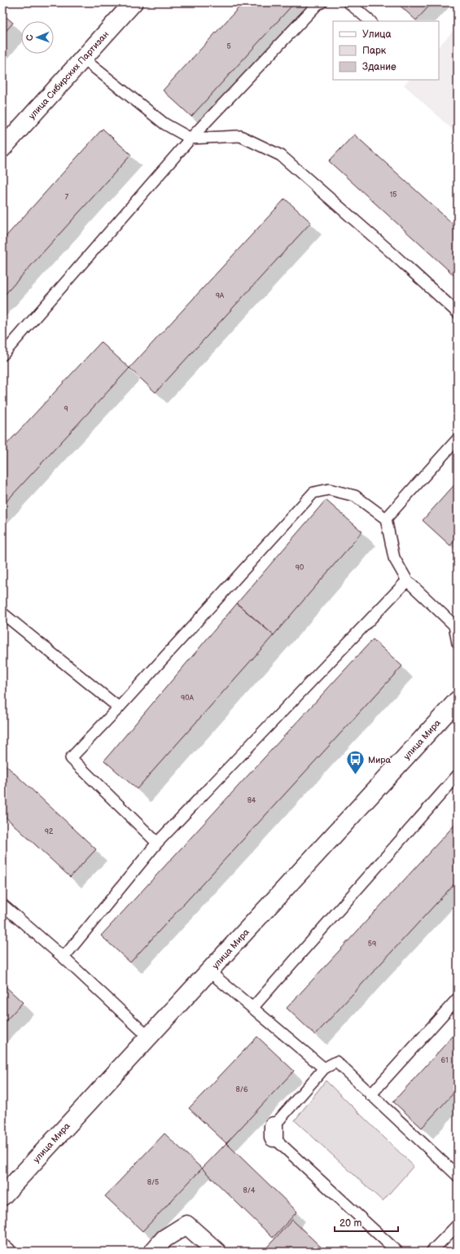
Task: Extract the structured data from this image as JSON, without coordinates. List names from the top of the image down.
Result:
{
  "streets": {
    "main road": ["улица Сибирских Партизан", "улица Мира"]
  },
  "places": {
    "bus stop": ["Мира"]
  },
  "house_numbers": [
    "5",
    "15",
    "7",
    "9А",
    "9",
    "90",
    "90А",
    "84",
    "92",
    "59",
    "61",
    "8/6",
    "8/5",
    "8/4"
  ],
  "legend": ["Улица", "Парк", "Здание"],
  "scale_bar": "20 m",
  "north": "left"
}
